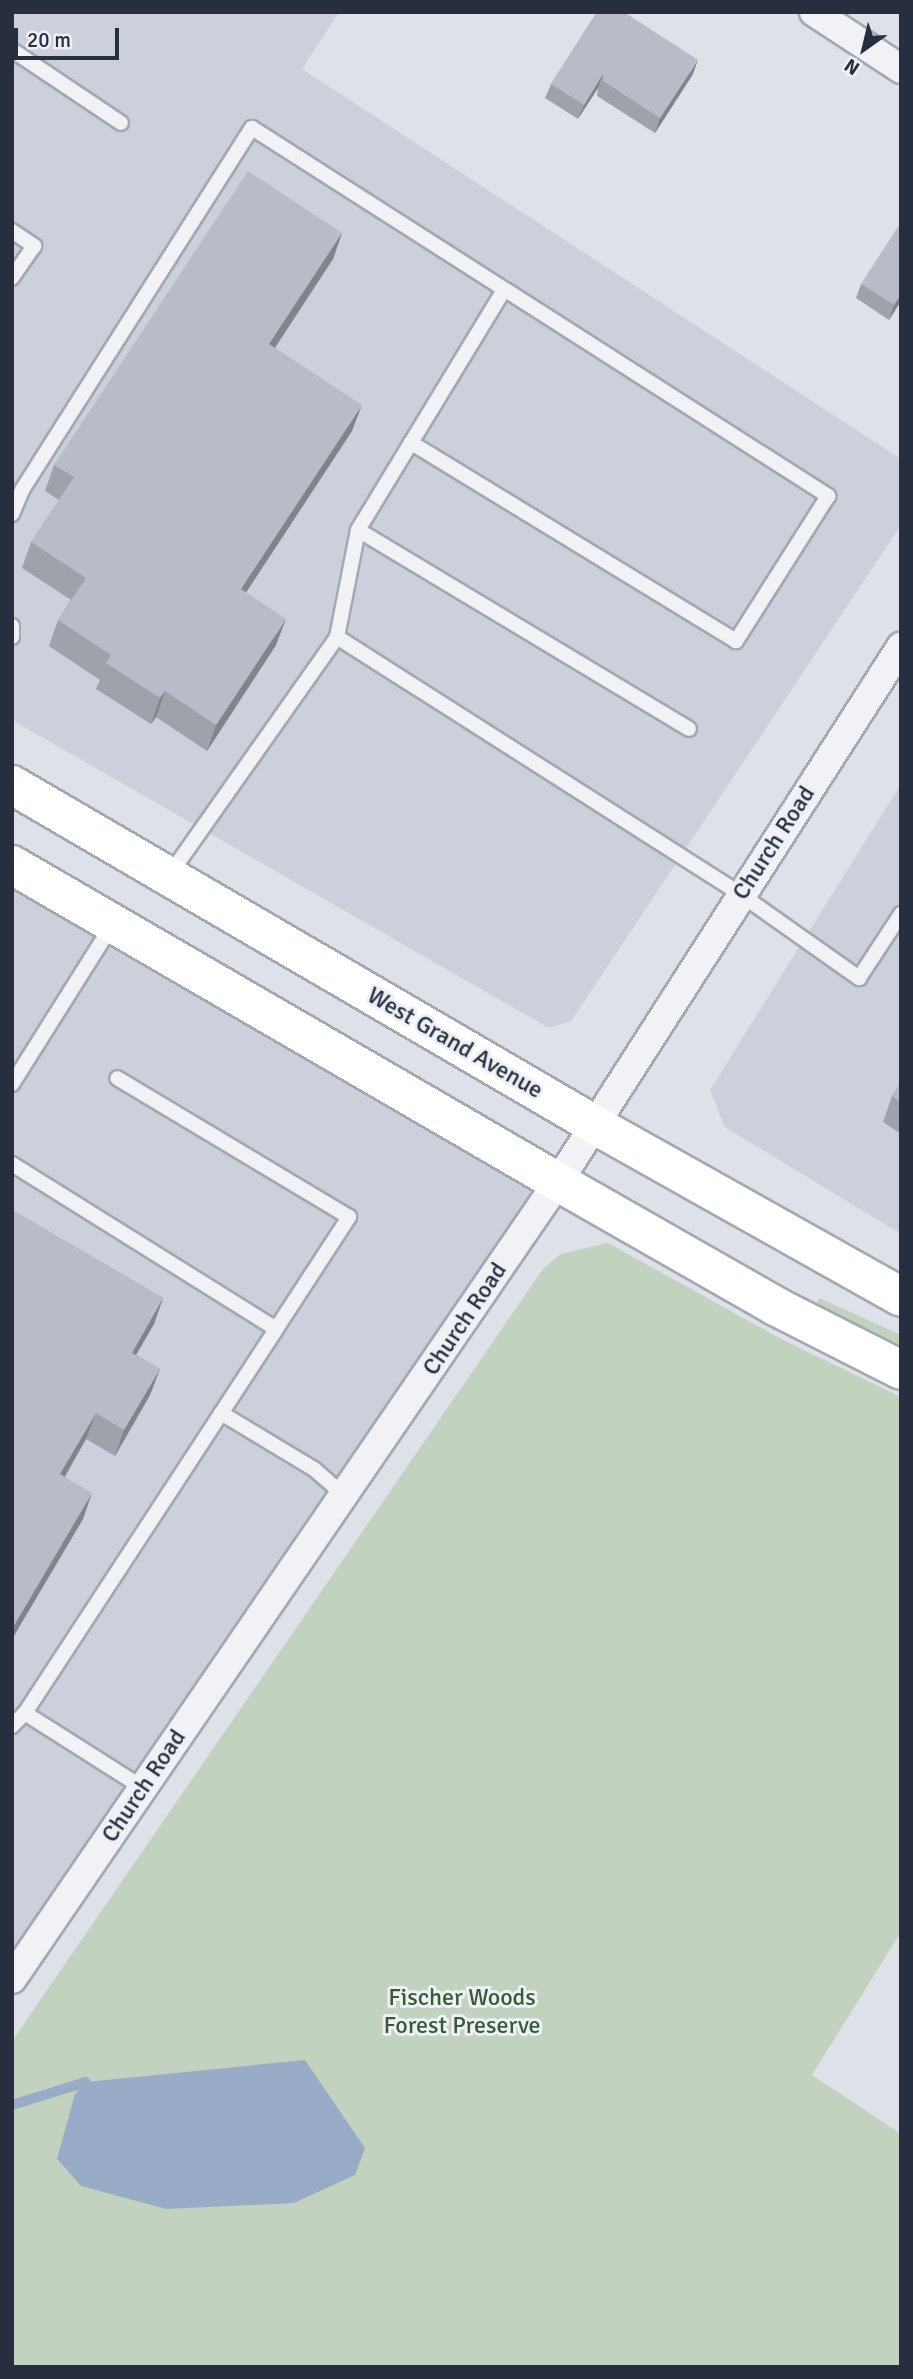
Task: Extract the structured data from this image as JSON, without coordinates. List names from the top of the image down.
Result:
{
  "streets": {
    "main road": ["West Grand Avenue"],
    "street": ["Church Road"]
  },
  "crossings": [
    ["Church Road", "West Grand Avenue"]
  ],
  "parks": ["Fischer Woods Forest Preserve"],
  "scale_bar": "20 m",
  "north": "bottom left"
}
